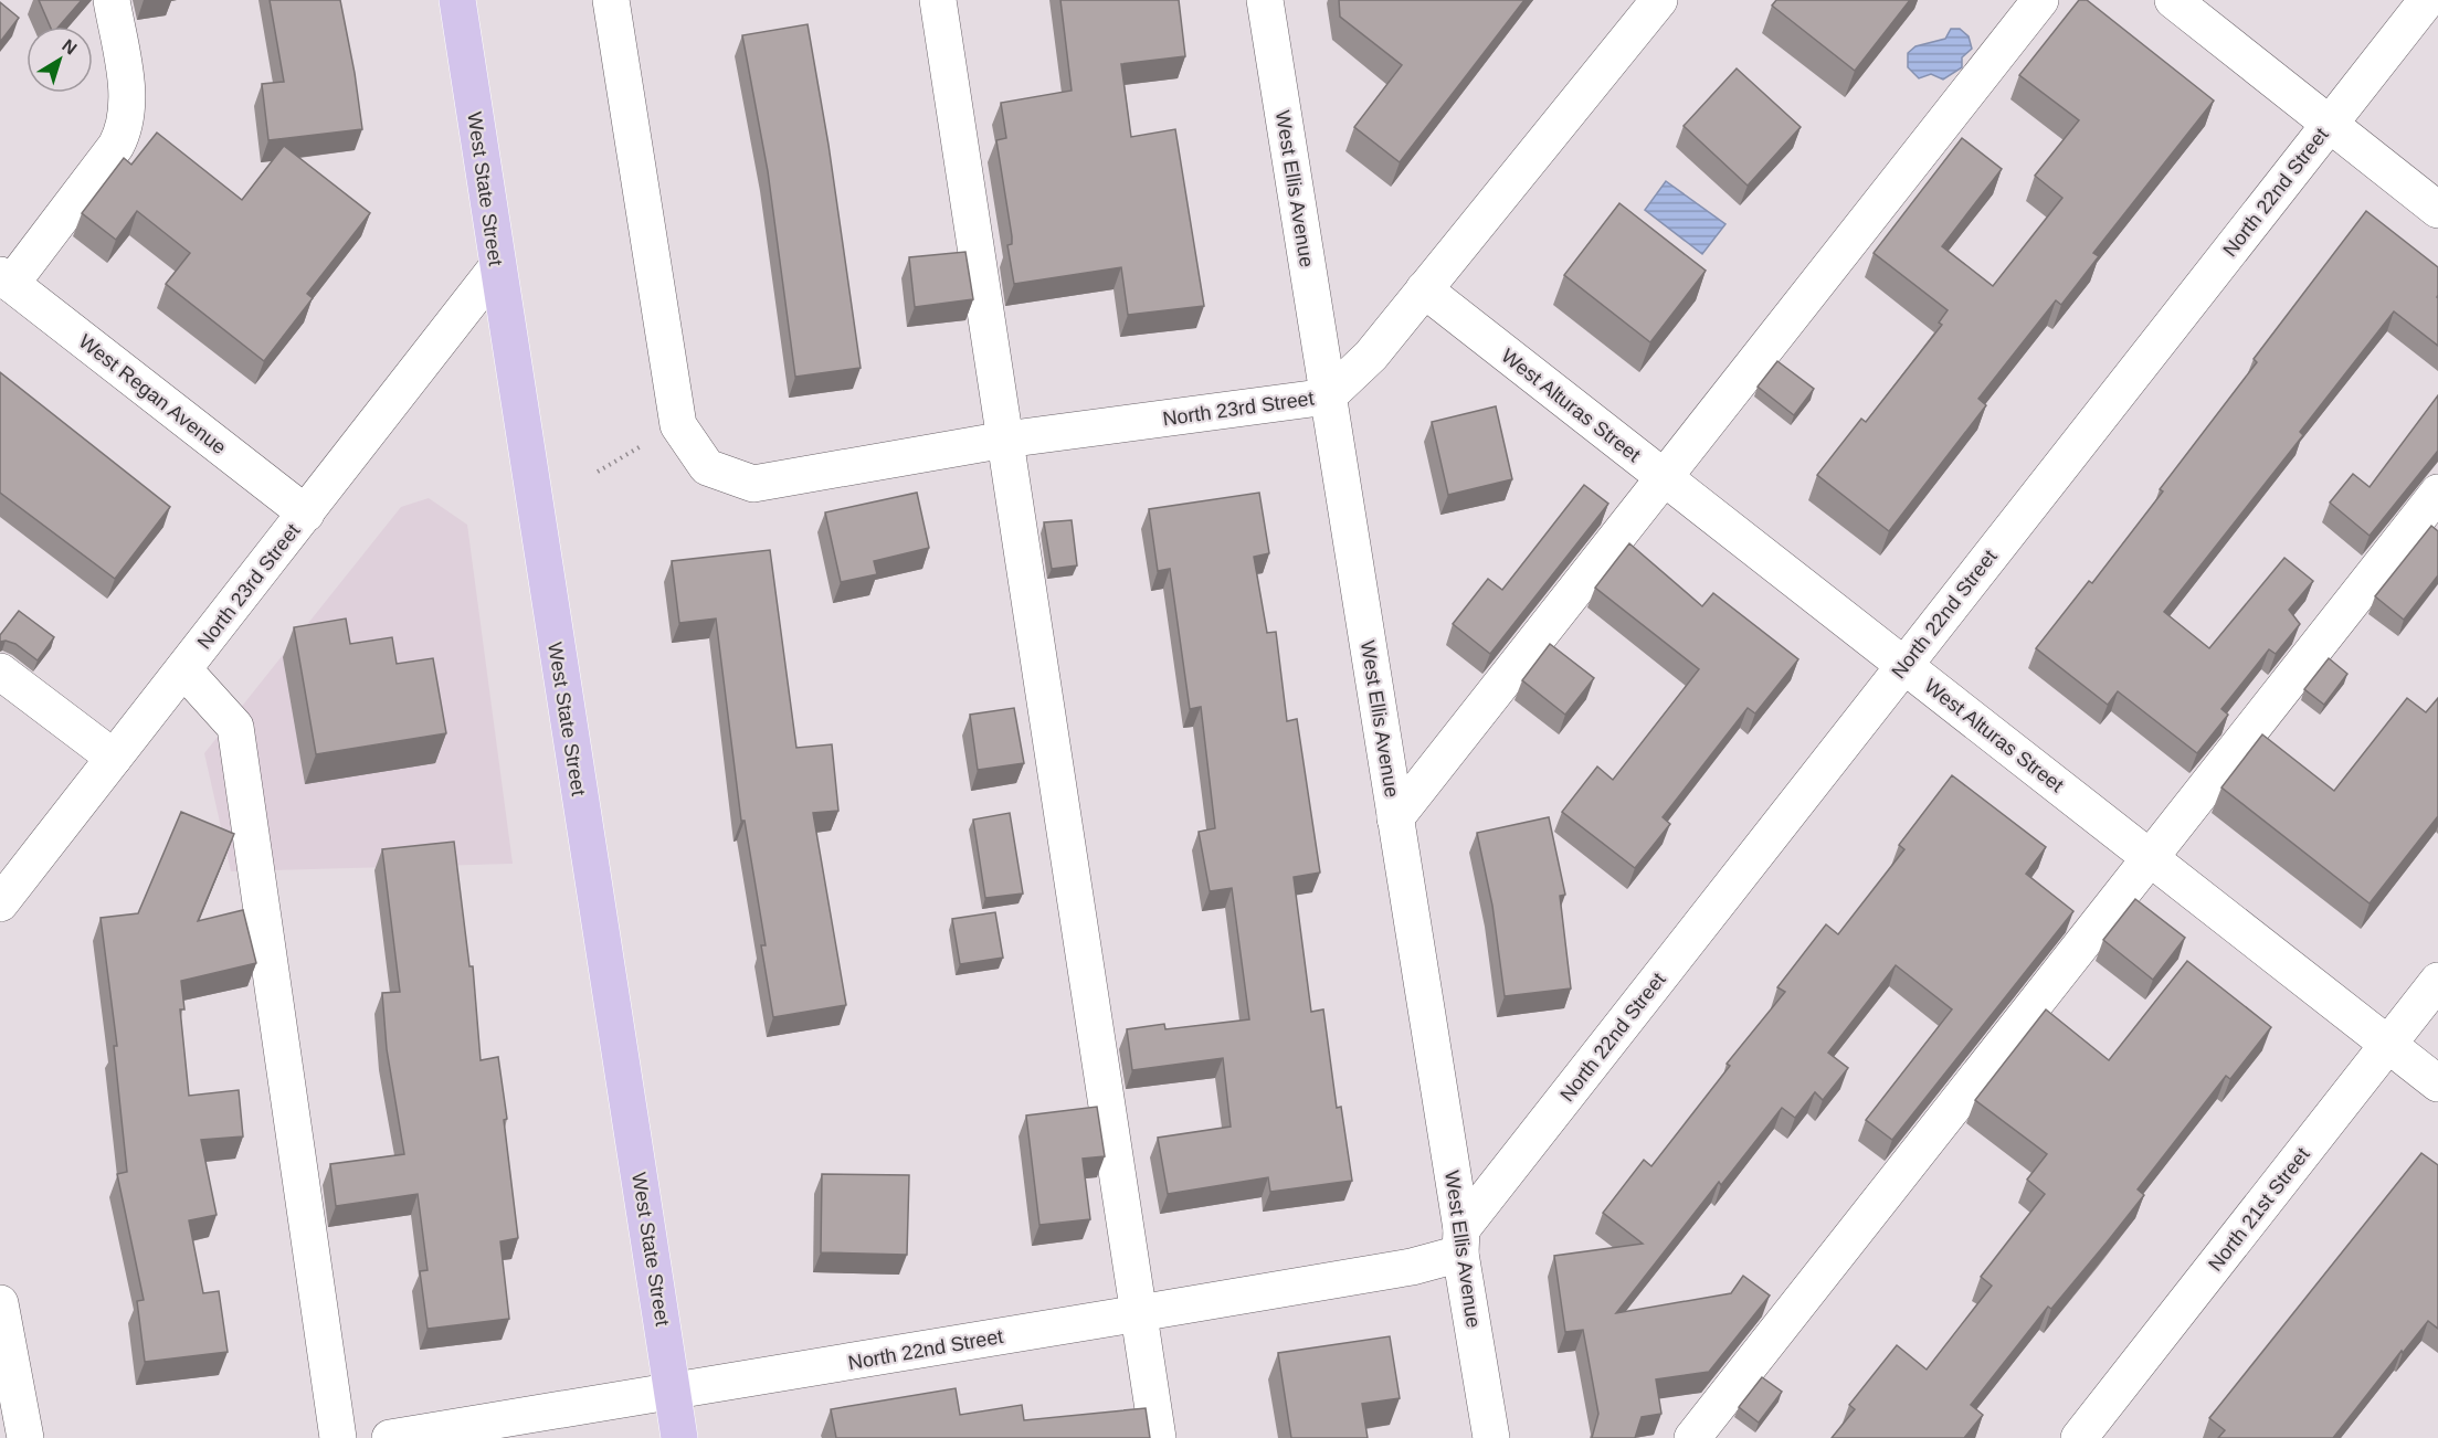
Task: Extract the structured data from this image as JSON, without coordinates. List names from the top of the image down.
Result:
{
  "streets": {
    "main road": ["West State Street"],
    "street": [
      "West Ellis Avenue",
      "North 22nd Street",
      "West Regan Avenue",
      "West Alturas Street",
      "North 23rd Street",
      "North 21st Street"
    ]
  },
  "crossings": [
    ["West State Street", "North 22nd Street"],
    ["West State Street", "North 23rd Street"],
    ["West Ellis Avenue", "North 22nd Street"],
    ["West Ellis Avenue", "North 23rd Street"],
    ["North 22nd Street", "West Alturas Street"],
    ["West Regan Avenue", "North 23rd Street"],
    ["West Alturas Street", "North 23rd Street"],
    ["West Alturas Street", "North 21st Street"]
  ],
  "north": "top right"
}
